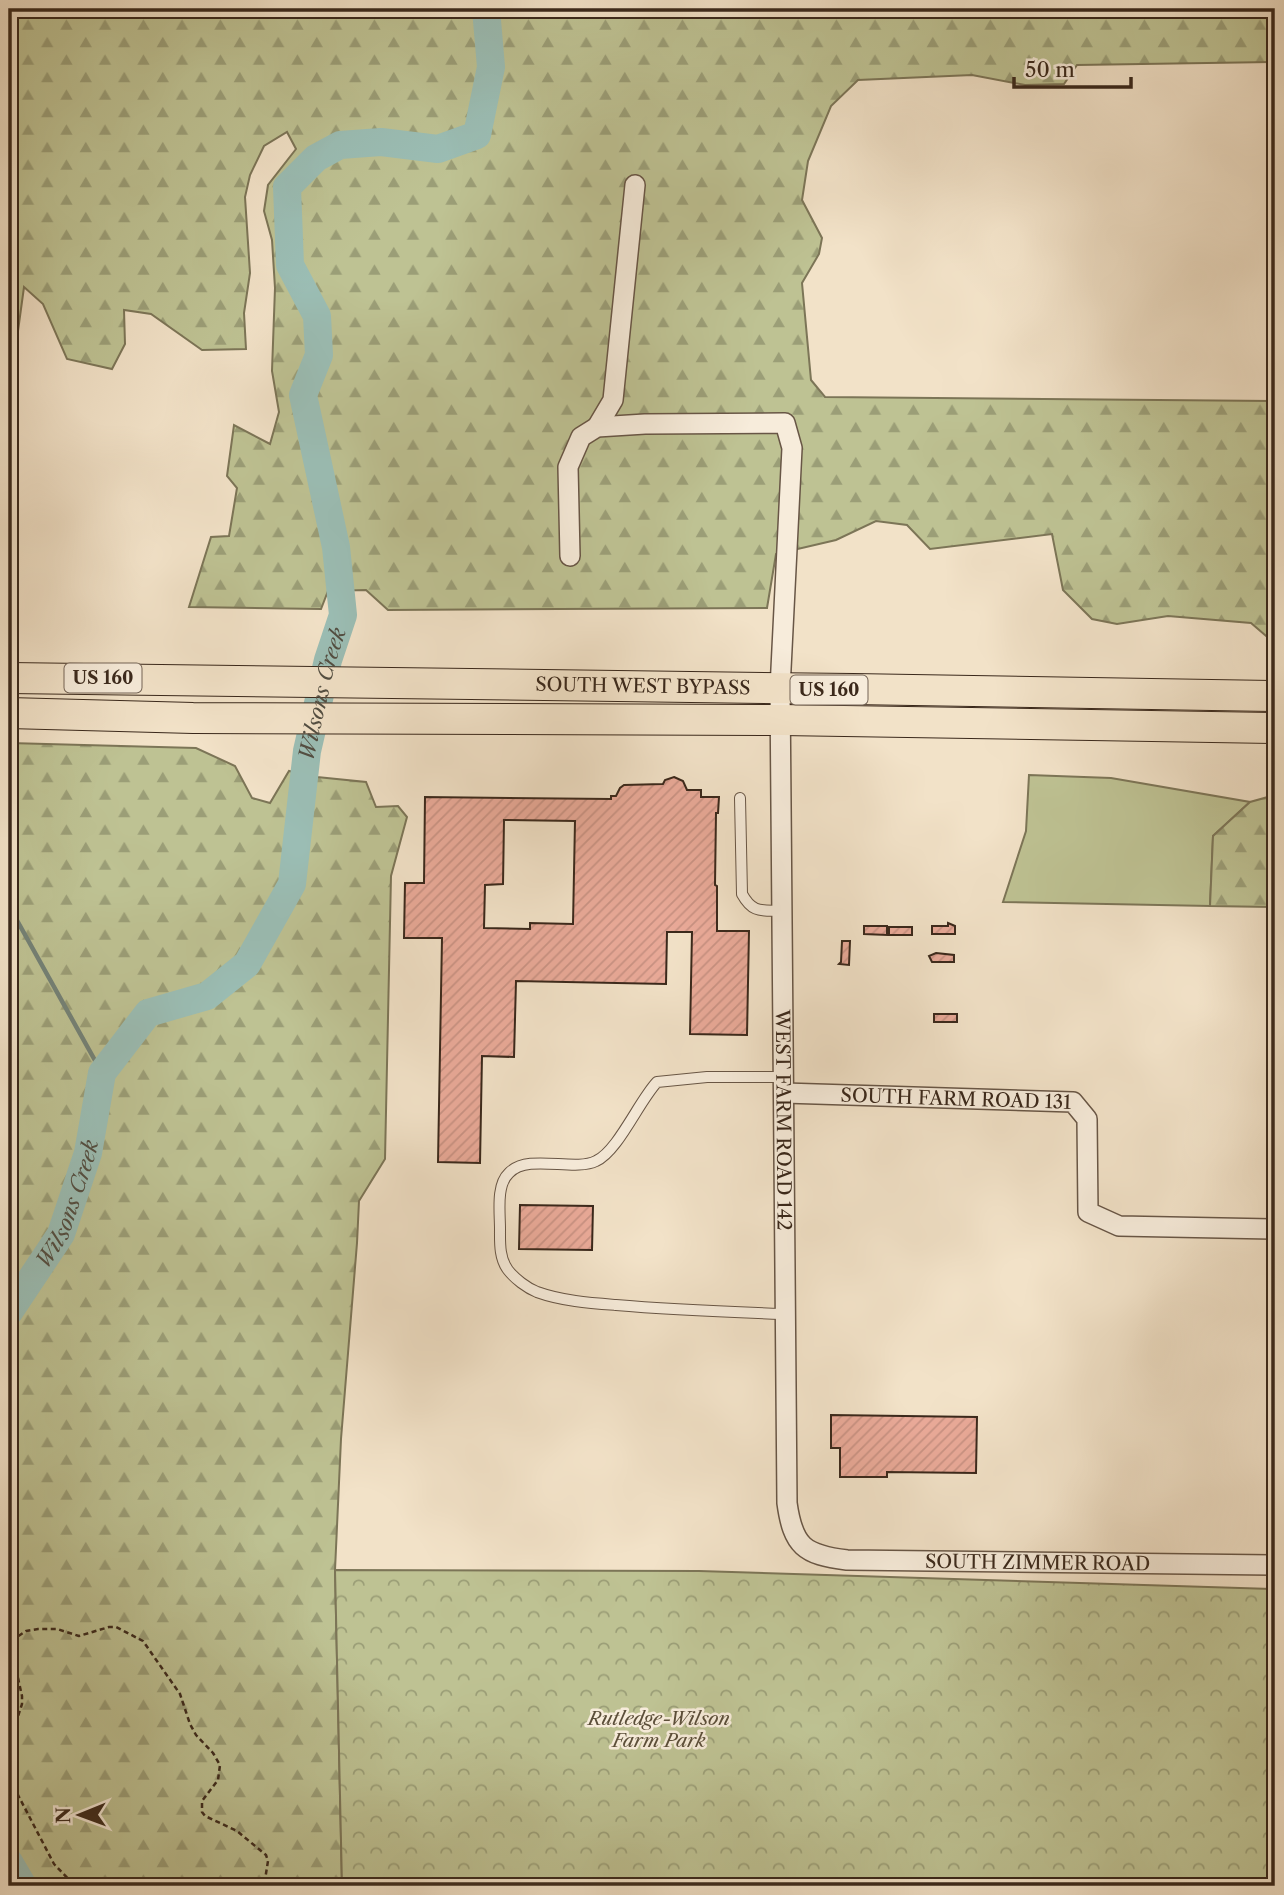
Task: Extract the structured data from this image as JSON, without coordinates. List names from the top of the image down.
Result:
{
  "streets": {
    "main road": ["US 160", "SOUTH WEST BYPASS"],
    "street": ["SOUTH FARM ROAD 131", "WEST FARM ROAD 142", "SOUTH ZIMMER ROAD"]
  },
  "crossings": [
    ["SOUTH WEST BYPASS", "WEST FARM ROAD 142"],
    ["SOUTH FARM ROAD 131", "WEST FARM ROAD 142"],
    ["WEST FARM ROAD 142", "SOUTH ZIMMER ROAD"]
  ],
  "water": ["Wilsons Creek"],
  "parks": ["Rutledge-Wilson Farm Park"],
  "scale_bar": "50 m",
  "north": "left"
}
